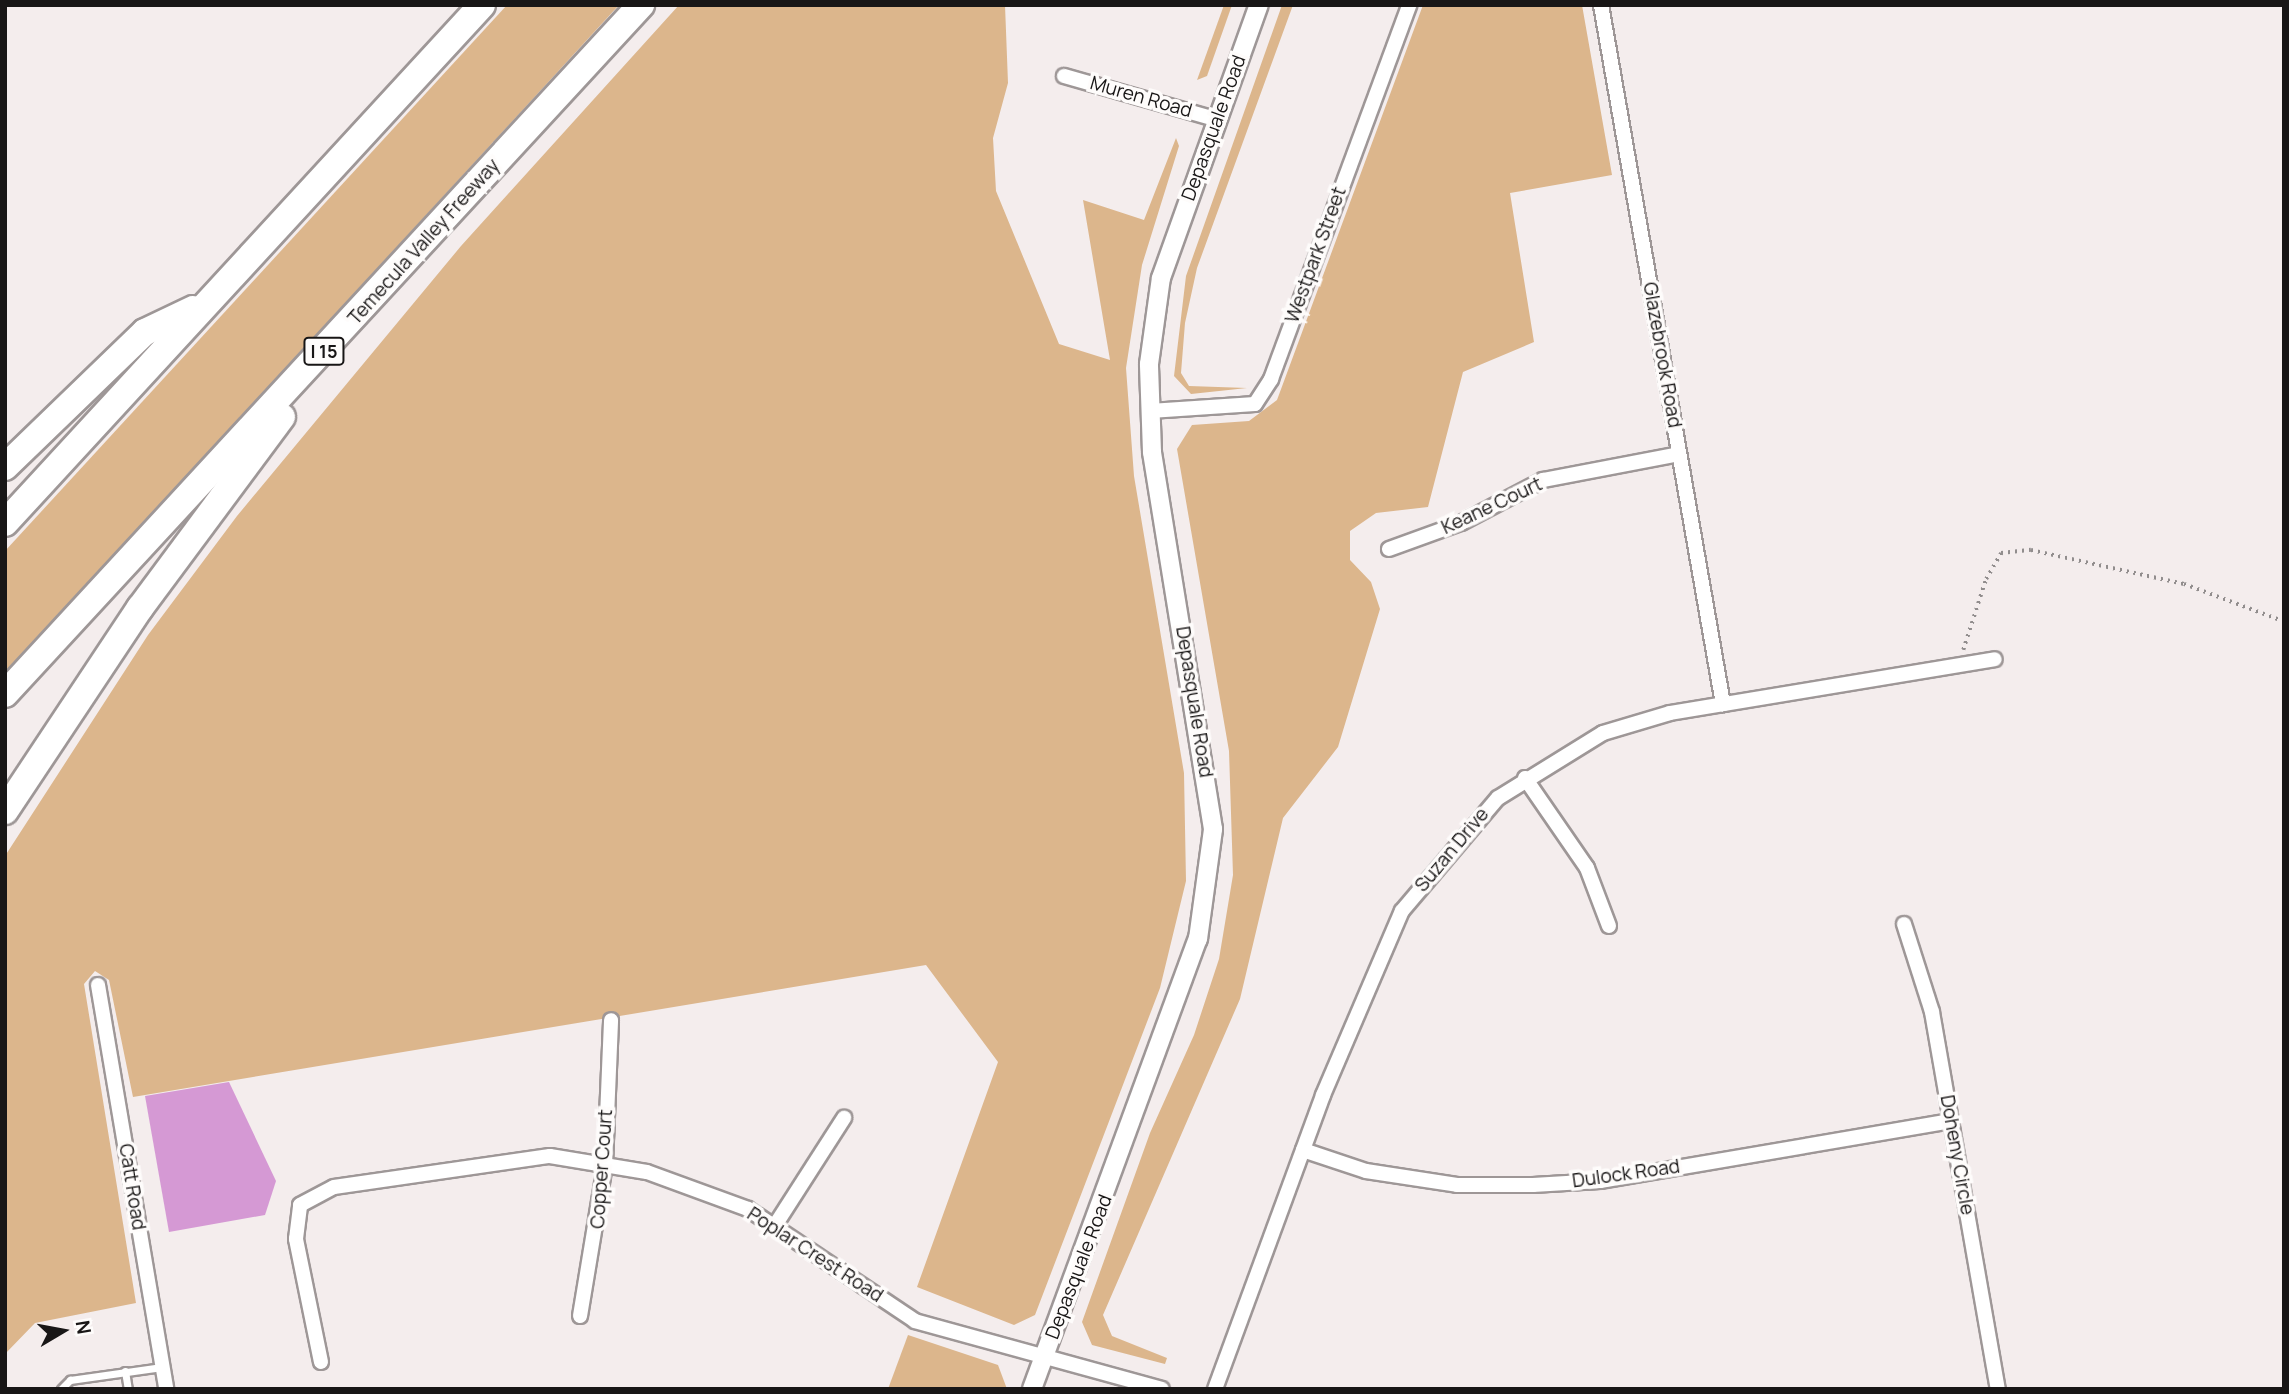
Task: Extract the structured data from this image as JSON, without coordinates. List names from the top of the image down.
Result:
{
  "streets": {
    "highway": ["Temecula Valley Freeway", "I 15"],
    "street": [
      "Muren Road",
      "Depasquale Road",
      "Westpark Street",
      "Glazebrook Road",
      "Keane Court",
      "Suzan Drive",
      "Doheny Circle",
      "Copper Court",
      "Dulock Road",
      "Catt Road",
      "Poplar Crest Road"
    ]
  },
  "crossings": [
    ["Muren Road", "Depasquale Road"],
    ["Depasquale Road", "Westpark Street"],
    ["Depasquale Road", "Poplar Crest Road"],
    ["Glazebrook Road", "Keane Court"],
    ["Glazebrook Road", "Suzan Drive"],
    ["Suzan Drive", "Dulock Road"],
    ["Doheny Circle", "Dulock Road"],
    ["Copper Court", "Poplar Crest Road"]
  ],
  "north": "right"
}
